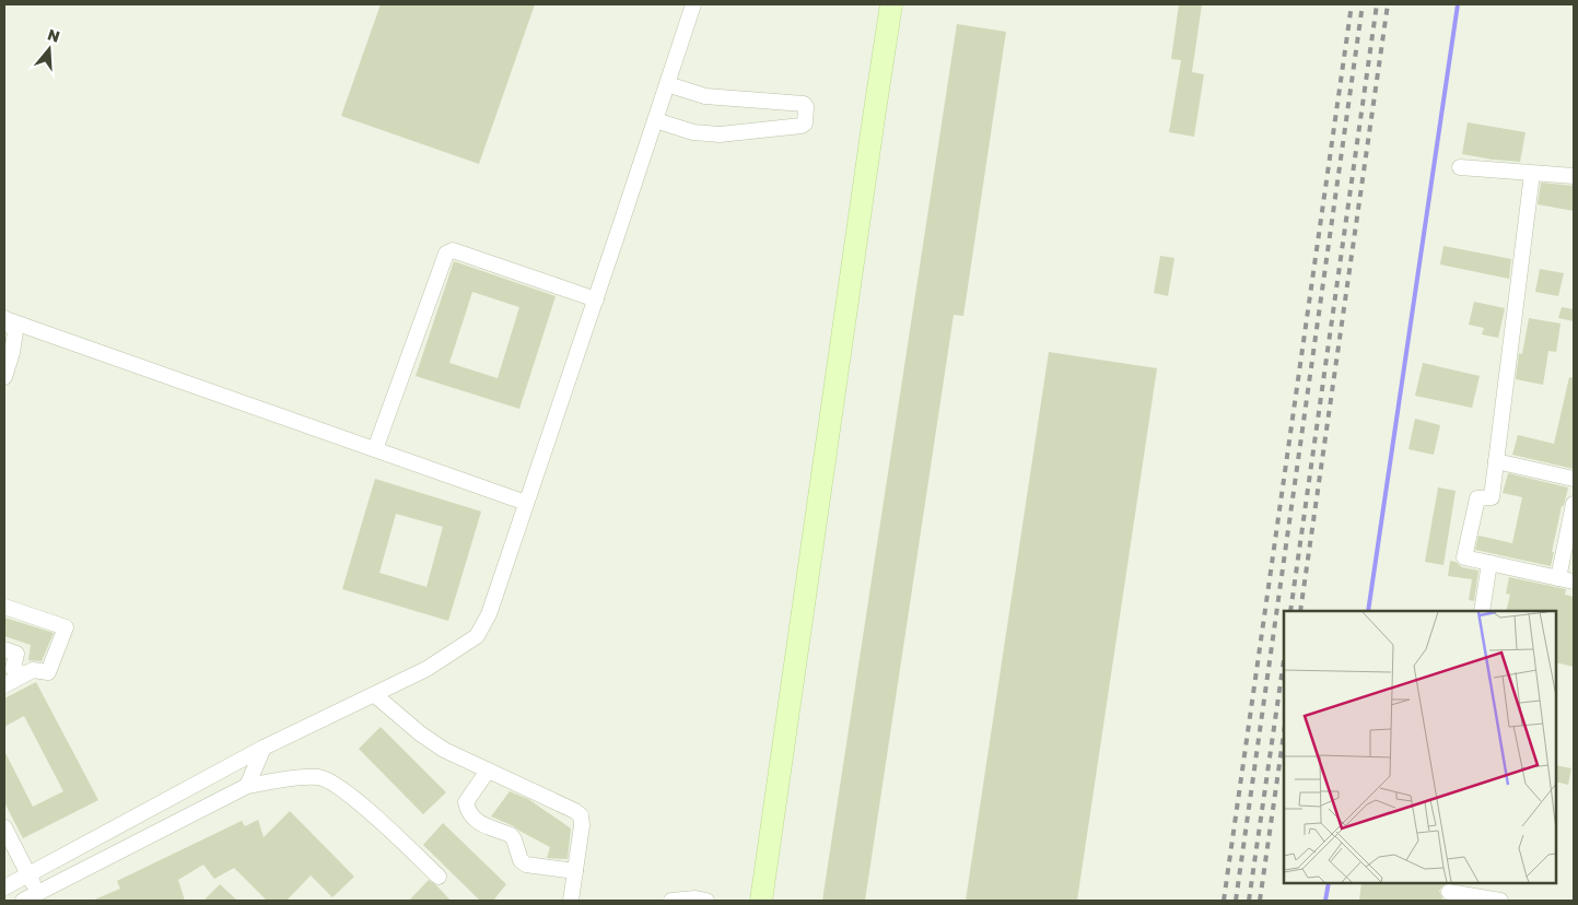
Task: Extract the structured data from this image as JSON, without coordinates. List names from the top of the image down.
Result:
{
  "north": "top"
}
